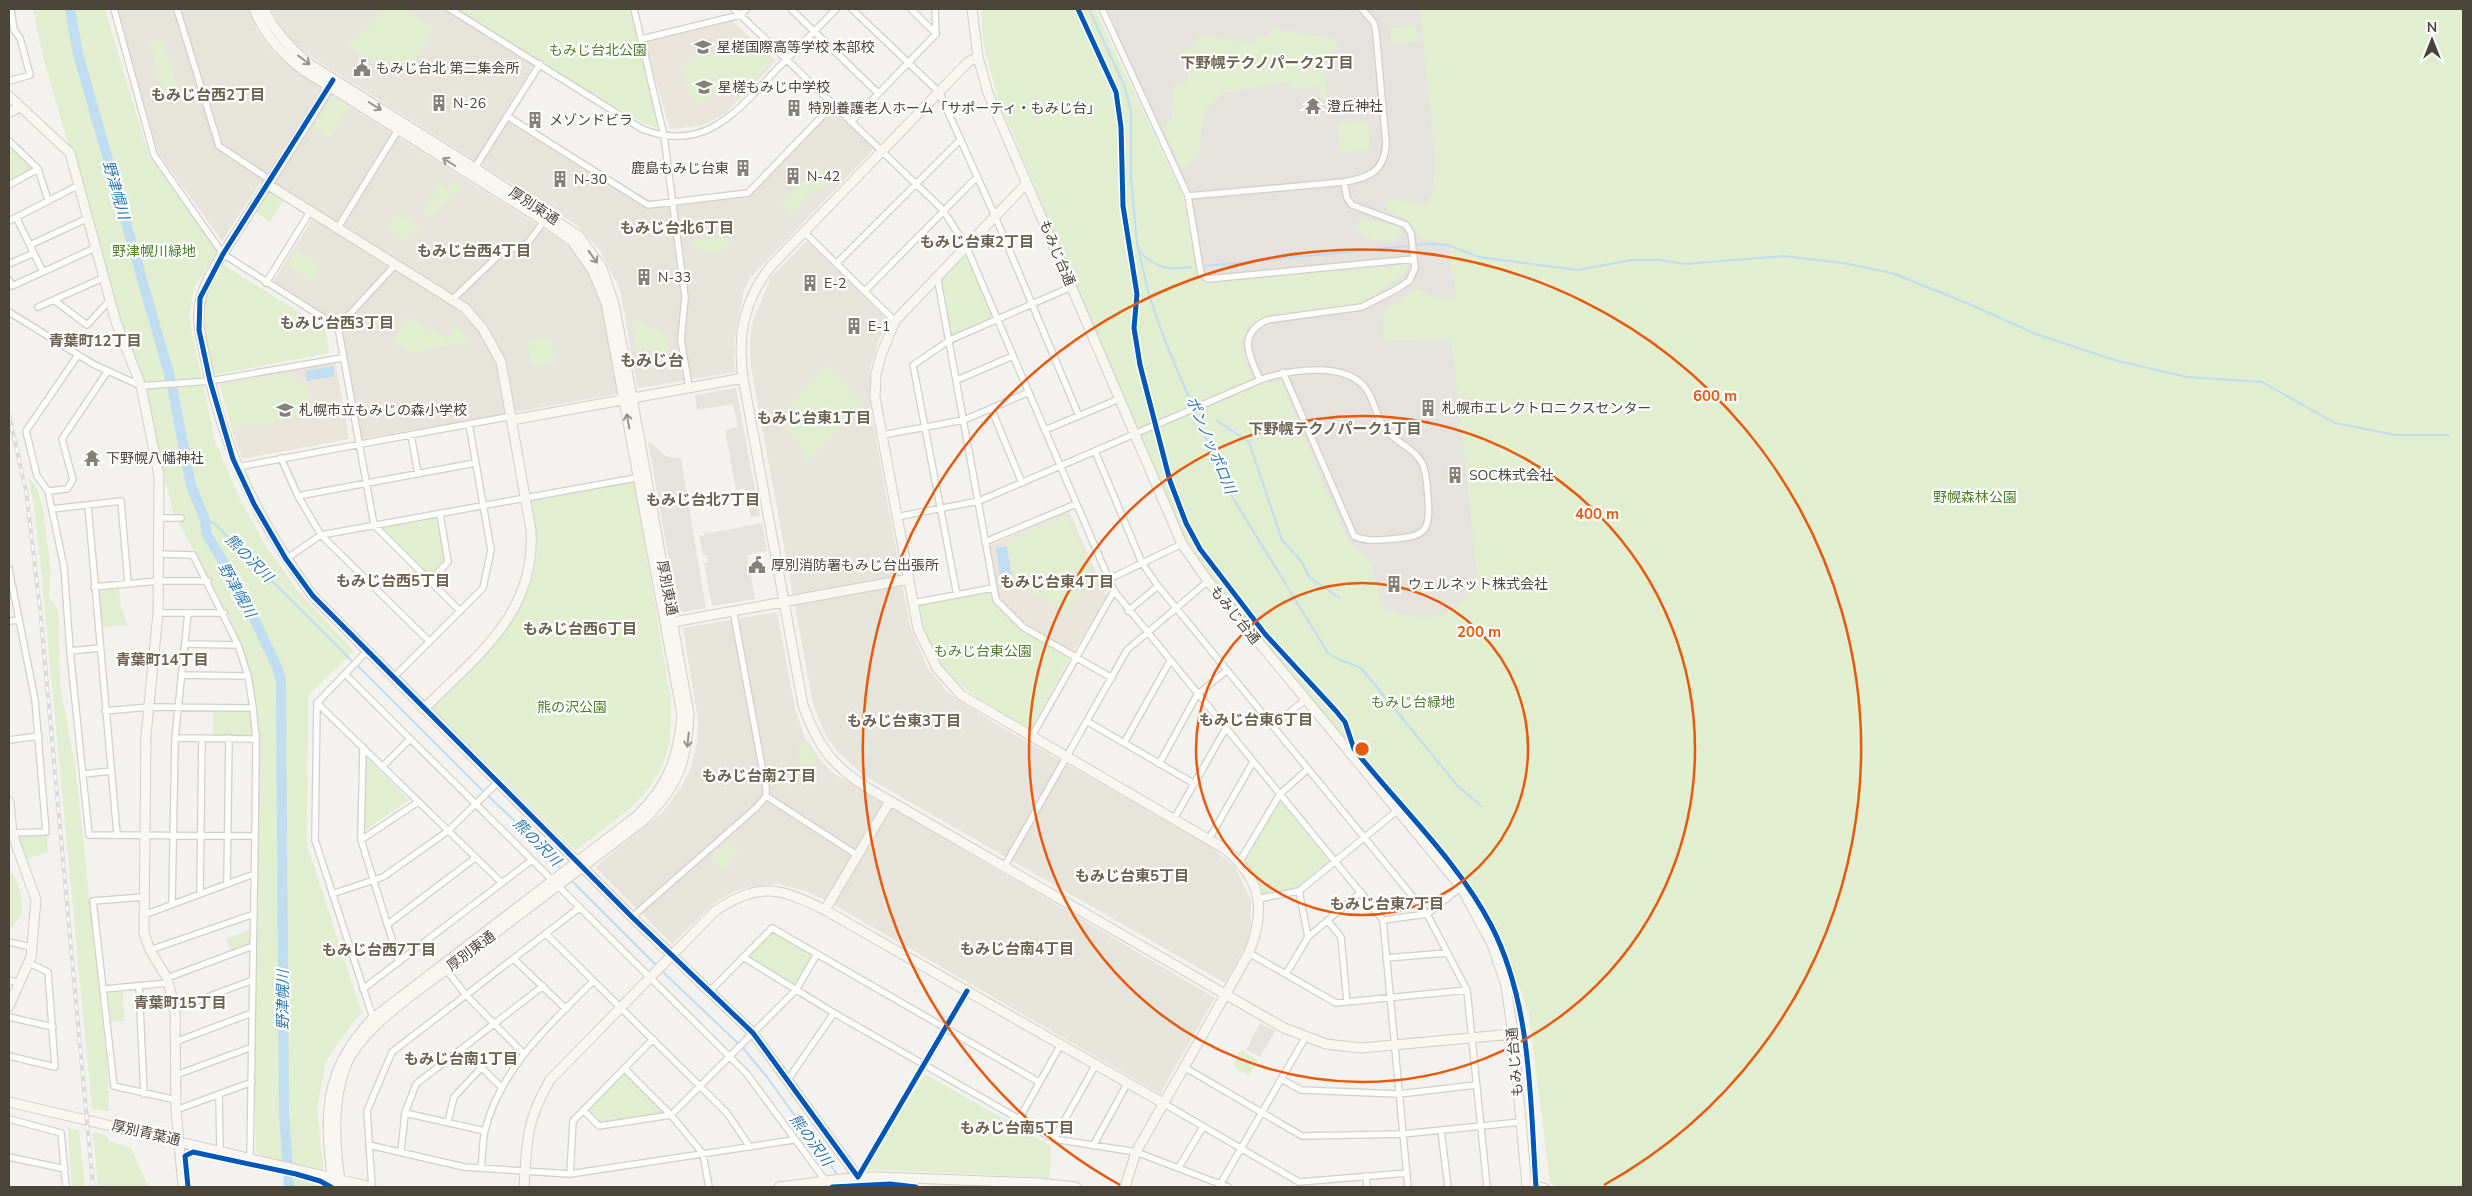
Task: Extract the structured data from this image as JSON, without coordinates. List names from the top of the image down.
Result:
{
  "streets": {
    "street": ["厚別東通", "もみじ台通", "厚別青葉通"]
  },
  "crossings": [
    ["厚別東通", "厚別青葉通"]
  ],
  "districts": [
    "下野幌テクノパーク2丁目",
    "もみじ台西2丁目",
    "もみじ台北6丁目",
    "もみじ台東2丁目",
    "もみじ台西4丁目",
    "もみじ台西3丁目",
    "青葉町12丁目",
    "もみじ台",
    "もみじ台東1丁目",
    "下野幌テクノパーク1丁目",
    "もみじ台北7丁目",
    "もみじ台西5丁目",
    "もみじ台東4丁目",
    "もみじ台西6丁目",
    "青葉町14丁目",
    "もみじ台東6丁目",
    "もみじ台東3丁目",
    "もみじ台南2丁目",
    "もみじ台東5丁目",
    "もみじ台東7丁目",
    "もみじ台南4丁目",
    "もみじ台西7丁目",
    "青葉町15丁目",
    "もみじ台南1丁目",
    "もみじ台南5丁目"
  ],
  "water": ["野津幌川", "ポンノッポロ川", "熊の沢川"],
  "parks": [
    "もみじ台北公園",
    "野津幌川緑地",
    "野幌森林公園",
    "もみじ台東公園",
    "もみじ台緑地",
    "熊の沢公園"
  ],
  "places": {
    "school or university": ["星槎国際高等学校 本部校", "星槎もみじ中学校", "札幌市立もみじの森小学校"],
    "public building": ["もみじ台北 第二集会所", "厚別消防署もみじ台出張所"],
    "building": [
      "N-26",
      "特別養護老人ホーム「サポーティ・もみじ台」",
      "メゾンドビラ",
      "鹿島もみじ台東",
      "N-42",
      "N-30",
      "N-33",
      "E-2",
      "E-1",
      "札幌市エレクトロニクスセンター",
      "SOC株式会社",
      "ウェルネット株式会社"
    ],
    "temple": ["澄丘神社", "下野幌八幡神社"]
  },
  "north": "top",
  "rings": ["600 m", "400 m", "200 m"]
}
